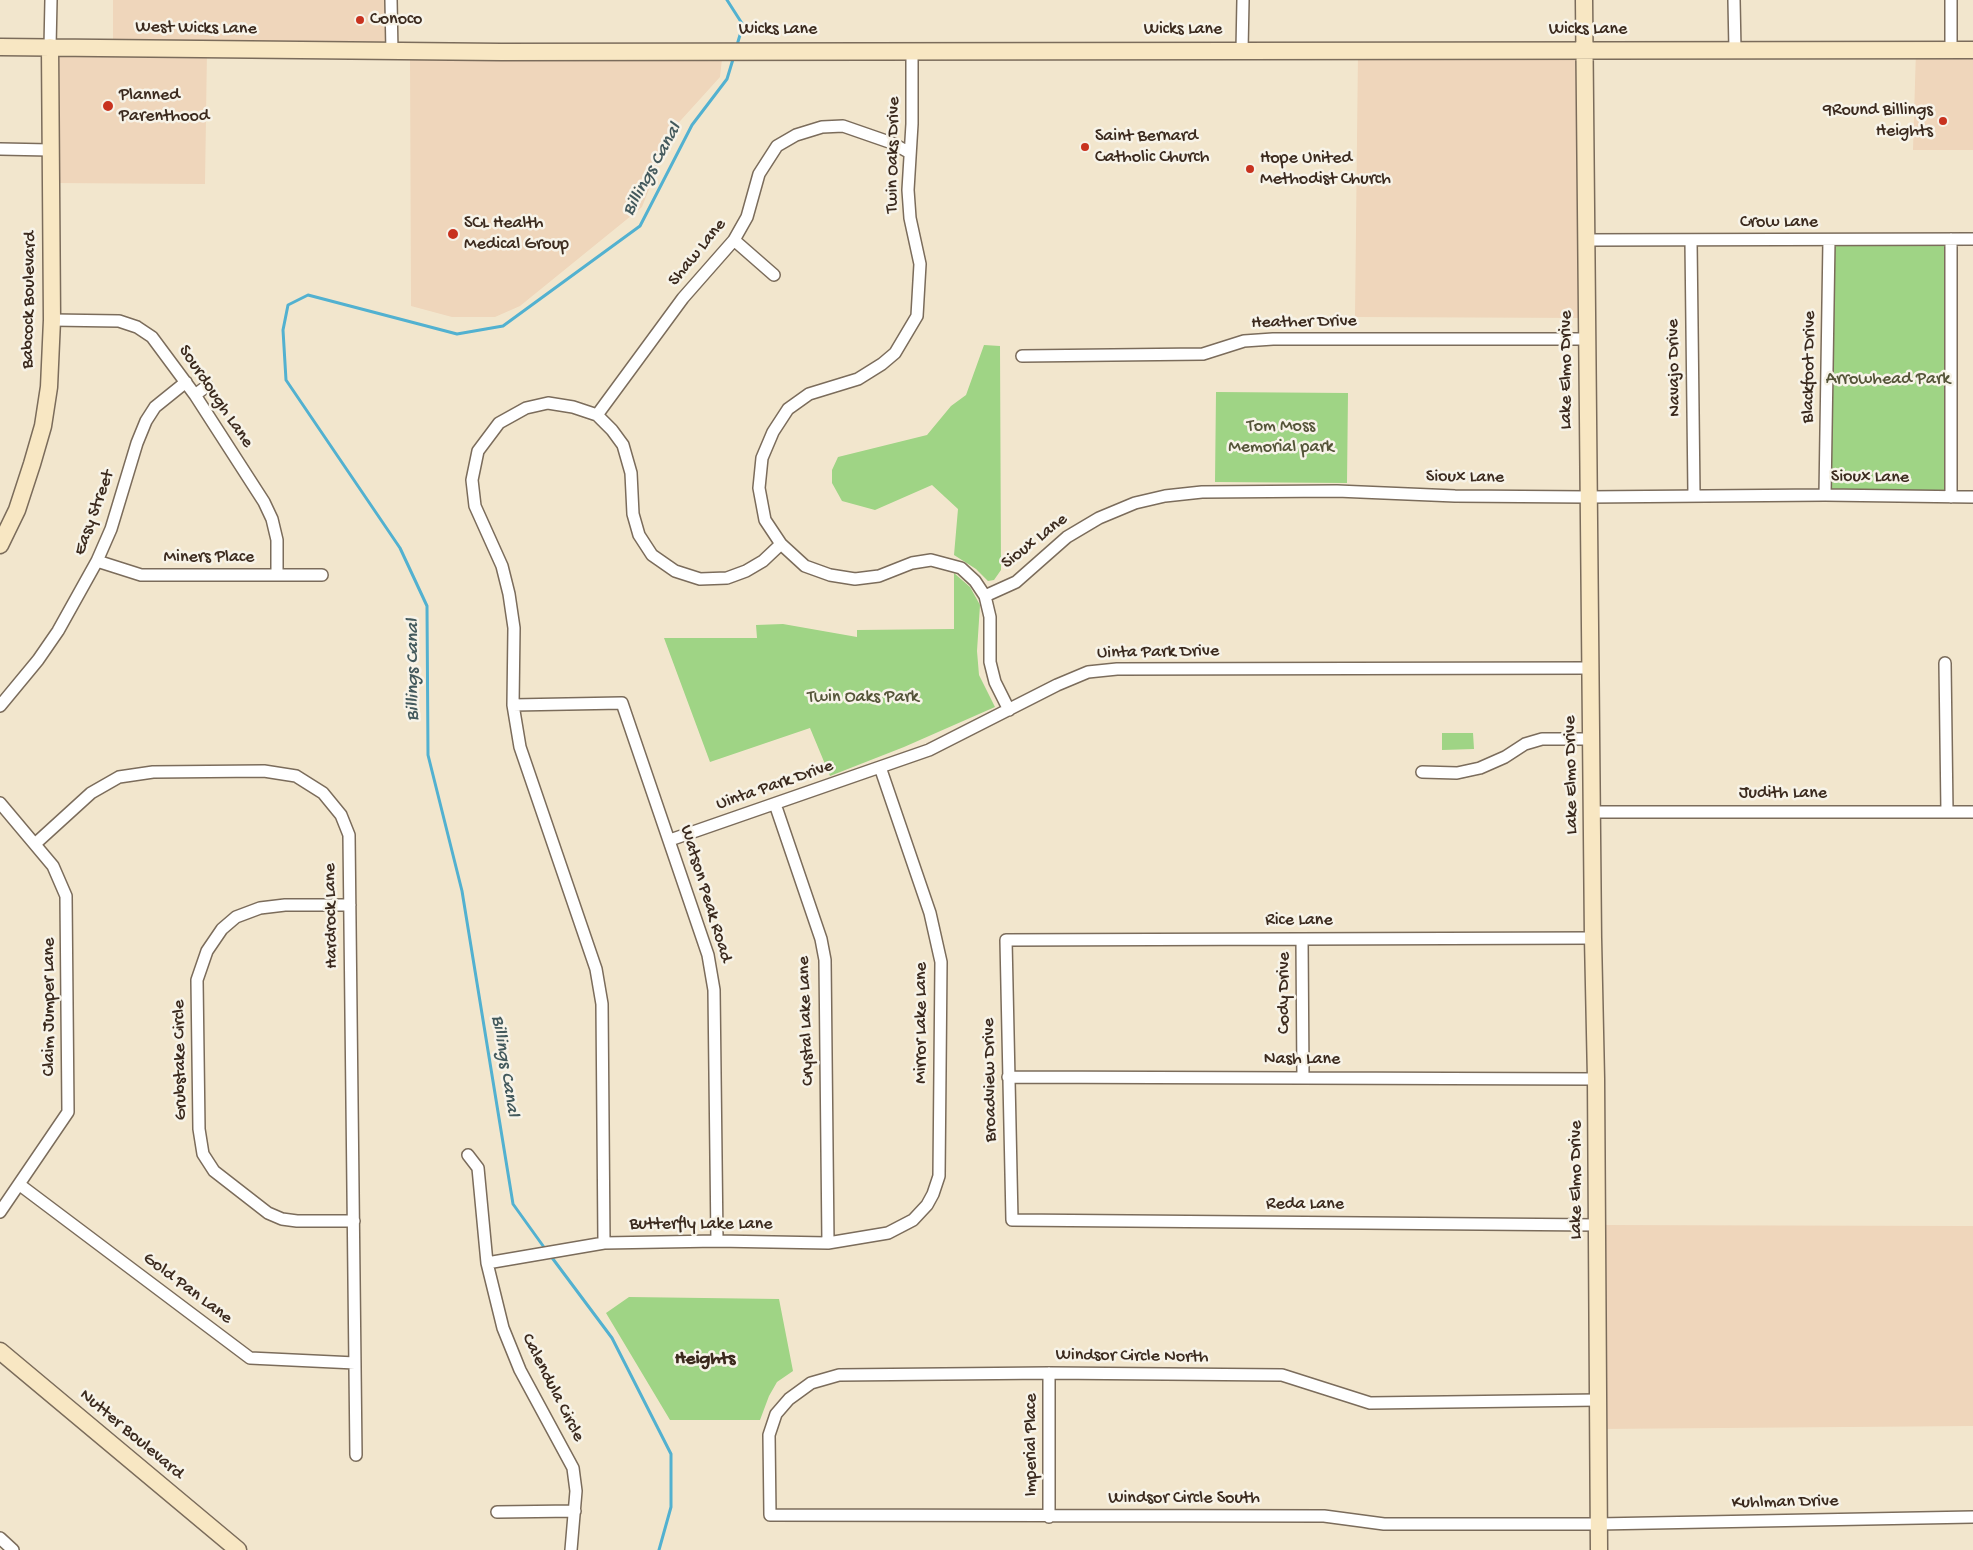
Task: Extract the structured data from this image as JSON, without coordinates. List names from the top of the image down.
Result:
{
  "streets": {
    "main road": [
      "West Wicks Lane",
      "Wicks Lane",
      "Babcock Boulevard",
      "Lake Elmo Drive",
      "Nutter Boulevard"
    ],
    "street": [
      "Twin Oaks Drive",
      "Crow Lane",
      "Shaw Lane",
      "Heather Drive",
      "Blackfoot Drive",
      "Navajo Drive",
      "Sourdough Lane",
      "Sioux Lane",
      "Easy Street",
      "Miners Place",
      "Uinta Park Drive",
      "Judith Lane",
      "Watson Peak Road",
      "Hardrock Lane",
      "Rice Lane",
      "Cody Drive",
      "Claim Jumper Lane",
      "Crystal Lake Lane",
      "Mirror Lake Lane",
      "Grubstake Circle",
      "Nash Lane",
      "Broadview Drive",
      "Reda Lane",
      "Butterfly Lake Lane",
      "Gold Pan Lane",
      "Windsor Circle North",
      "Calendula Circle",
      "Imperial Place",
      "Windsor Circle South",
      "Kuhlman Drive"
    ]
  },
  "crossings": [
    ["West Wicks Lane", "Wicks Lane"],
    ["West Wicks Lane", "Babcock Boulevard"],
    ["Wicks Lane", "Twin Oaks Drive"],
    ["Wicks Lane", "Lake Elmo Drive"],
    ["Twin Oaks Drive", "Shaw Lane"],
    ["Twin Oaks Drive", "Sioux Lane"],
    ["Twin Oaks Drive", "Uinta Park Drive"],
    ["Crow Lane", "Blackfoot Drive"],
    ["Crow Lane", "Navajo Drive"],
    ["Crow Lane", "Lake Elmo Drive"],
    ["Babcock Boulevard", "Sourdough Lane"],
    ["Heather Drive", "Lake Elmo Drive"],
    ["Blackfoot Drive", "Sioux Lane"],
    ["Navajo Drive", "Sioux Lane"],
    ["Lake Elmo Drive", "Sioux Lane"],
    ["Lake Elmo Drive", "Uinta Park Drive"],
    ["Lake Elmo Drive", "Judith Lane"],
    ["Lake Elmo Drive", "Rice Lane"],
    ["Lake Elmo Drive", "Nash Lane"],
    ["Lake Elmo Drive", "Reda Lane"],
    ["Lake Elmo Drive", "Windsor Circle North"],
    ["Lake Elmo Drive", "Windsor Circle South"],
    ["Lake Elmo Drive", "Kuhlman Drive"],
    ["Sourdough Lane", "Easy Street"],
    ["Sourdough Lane", "Miners Place"],
    ["Easy Street", "Miners Place"],
    ["Uinta Park Drive", "Watson Peak Road"],
    ["Uinta Park Drive", "Crystal Lake Lane"],
    ["Uinta Park Drive", "Mirror Lake Lane"],
    ["Watson Peak Road", "Butterfly Lake Lane"],
    ["Hardrock Lane", "Claim Jumper Lane"],
    ["Hardrock Lane", "Grubstake Circle"],
    ["Hardrock Lane", "Gold Pan Lane"],
    ["Rice Lane", "Cody Drive"],
    ["Rice Lane", "Broadview Drive"],
    ["Cody Drive", "Nash Lane"],
    ["Claim Jumper Lane", "Gold Pan Lane"],
    ["Crystal Lake Lane", "Butterfly Lake Lane"],
    ["Mirror Lake Lane", "Butterfly Lake Lane"],
    ["Nash Lane", "Broadview Drive"],
    ["Broadview Drive", "Reda Lane"],
    ["Butterfly Lake Lane", "Calendula Circle"],
    ["Windsor Circle North", "Imperial Place"],
    ["Windsor Circle North", "Windsor Circle South"],
    ["Imperial Place", "Windsor Circle South"],
    ["Windsor Circle South", "Kuhlman Drive"]
  ],
  "districts": ["Heights"],
  "water": ["Billings Canal"],
  "parks": ["Arrowhead Park", "Tom Moss Memorial park", "Twin Oaks Park"],
  "places": [
    "Conoco",
    "Planned Parenthood",
    "9Round Billings Heights",
    "Saint Bernard Catholic Church",
    "Hope United Methodist Church",
    "SCL Health Medical Group"
  ]
}
